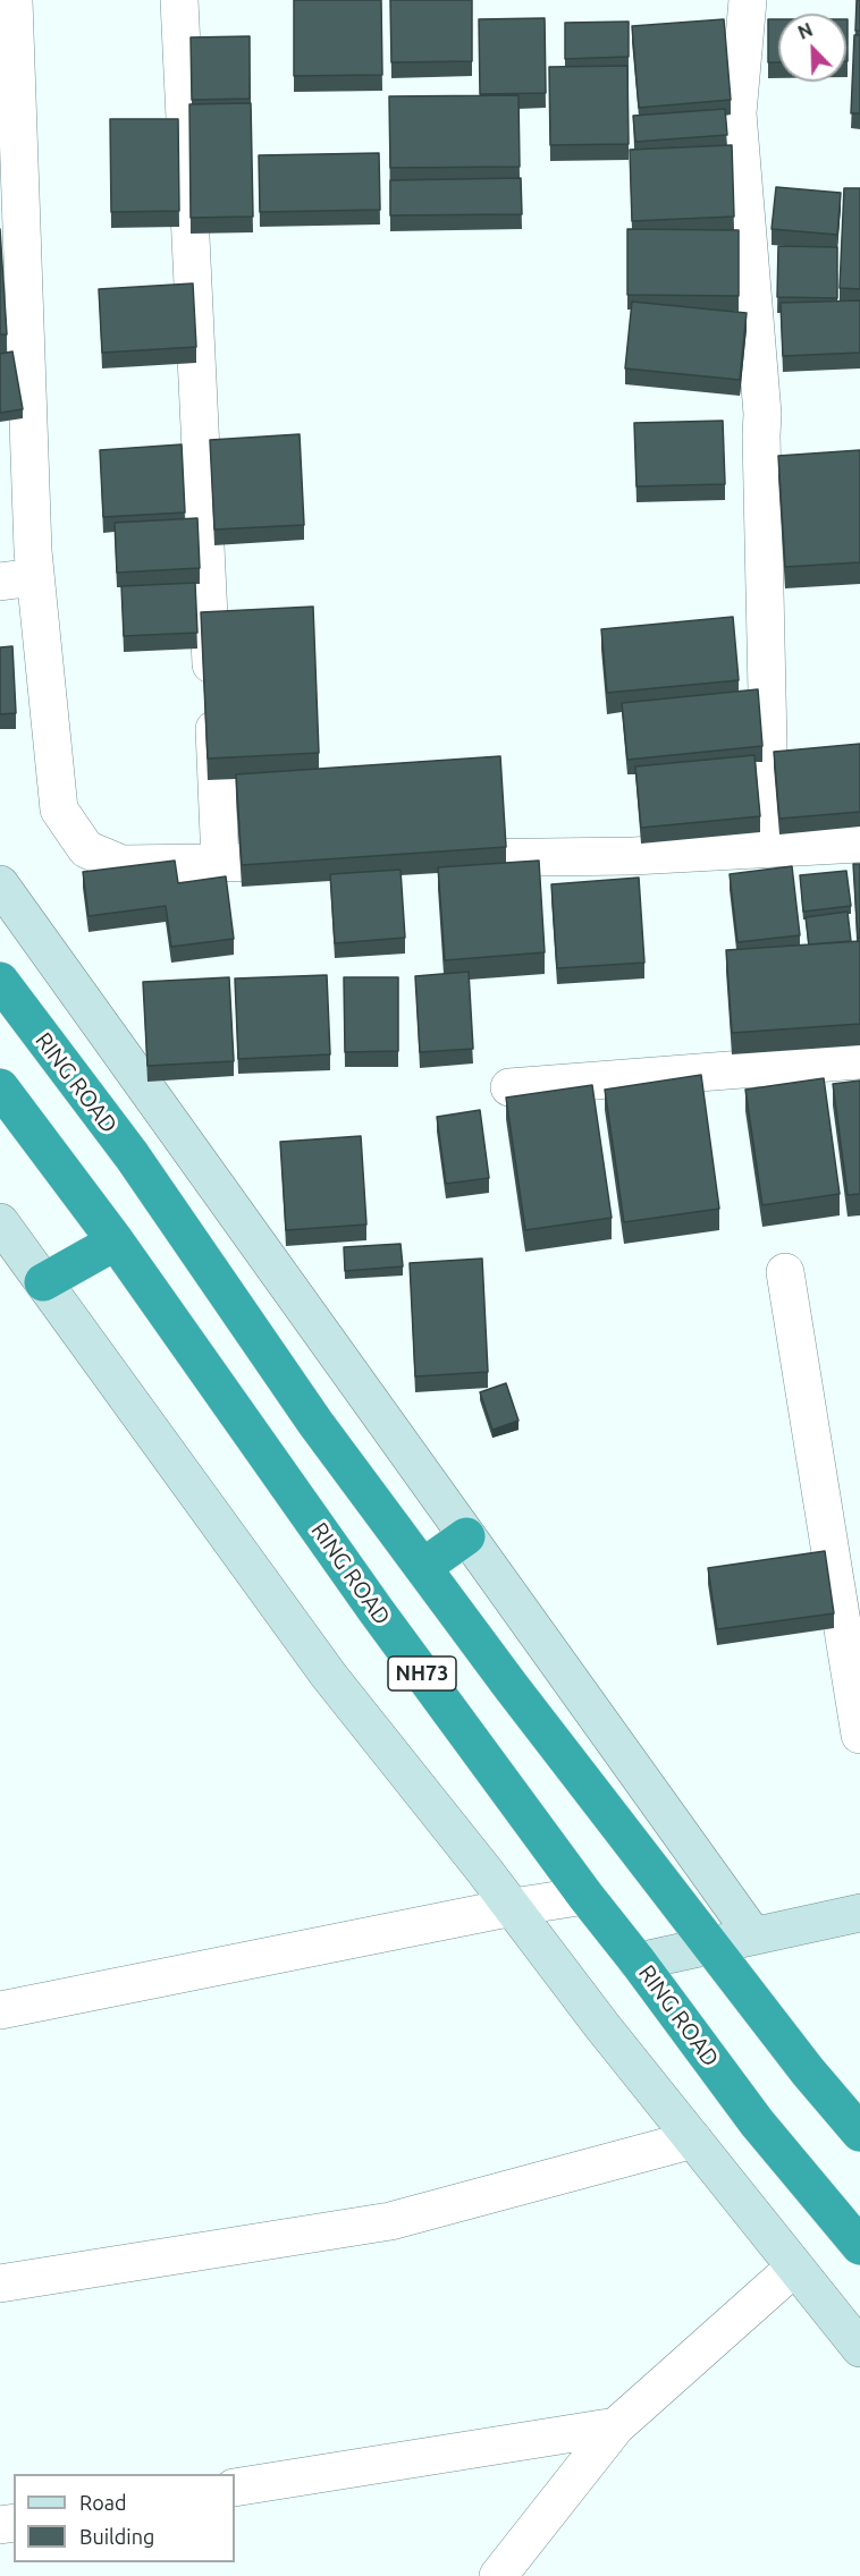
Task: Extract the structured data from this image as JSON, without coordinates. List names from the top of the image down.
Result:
{
  "streets": {
    "highway": ["RING ROAD", "NH73"]
  },
  "legend": ["Road", "Building"],
  "north": "top left"
}
